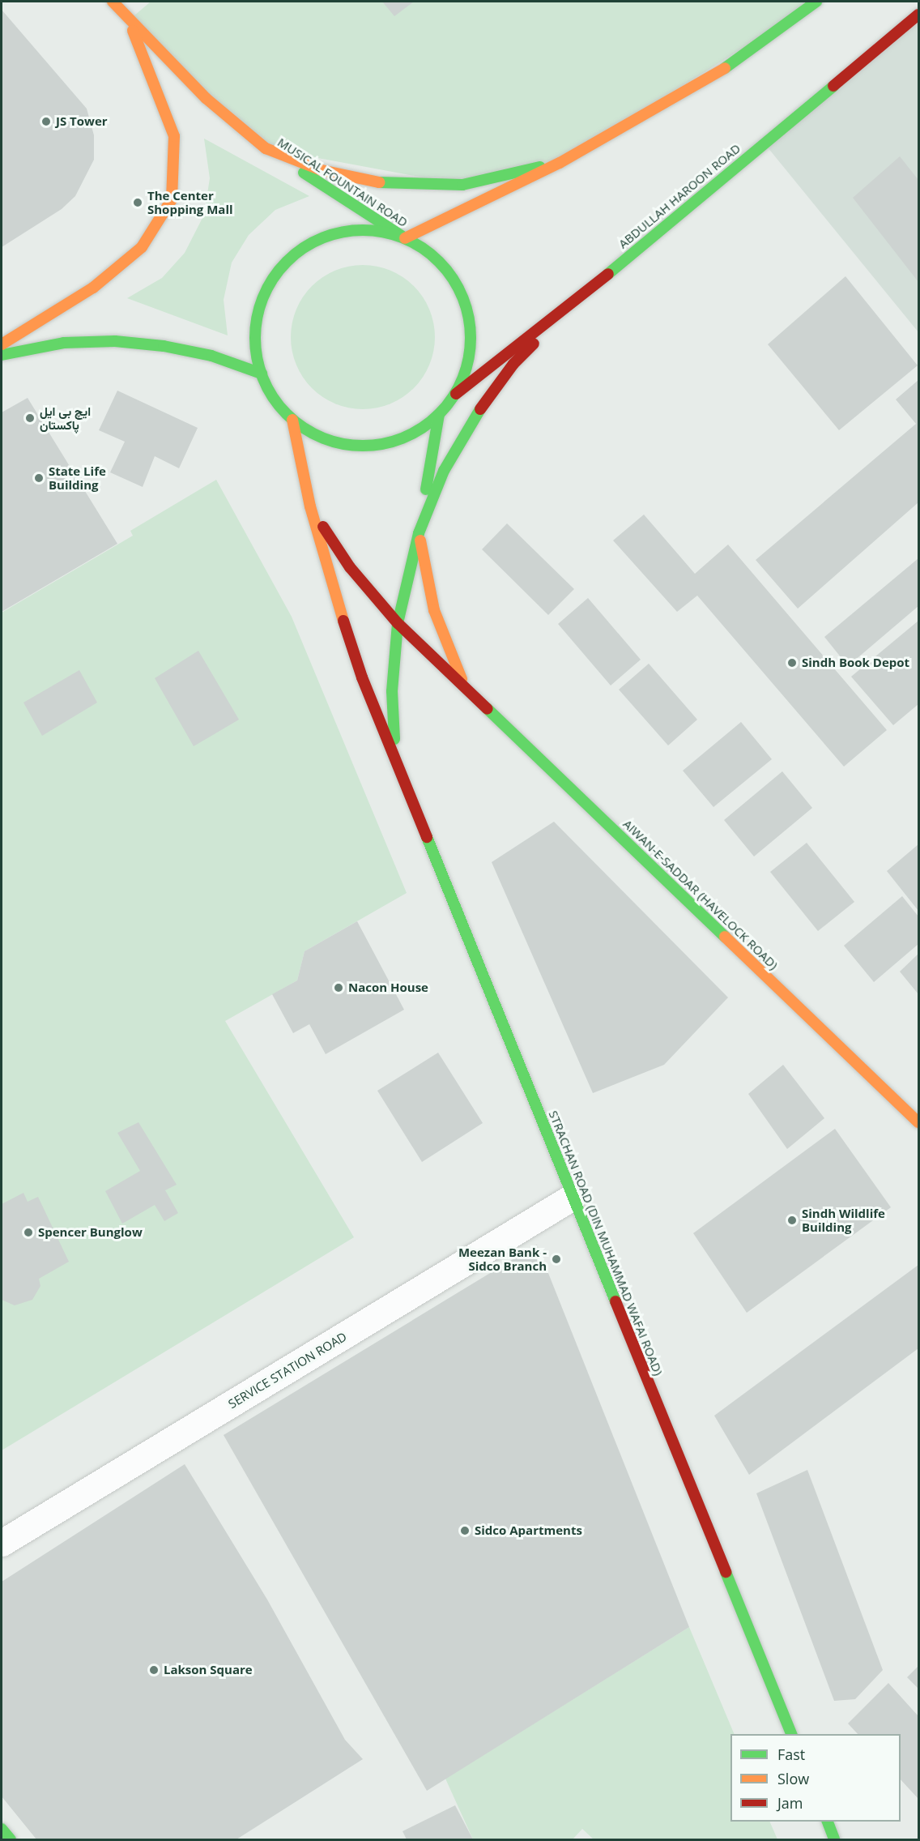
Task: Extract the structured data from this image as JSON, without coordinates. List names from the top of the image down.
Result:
{
  "streets": {
    "main road": [
      "MUSICAL FOUNTAIN ROAD",
      "ABDULLAH HAROON ROAD",
      "AIWAN-E-SADDAR (HAVELOCK ROAD)",
      "STRACHAN ROAD (DIN MUHAMMAD WAFAI ROAD)"
    ],
    "street": ["SERVICE STATION ROAD"]
  },
  "crossings": [
    ["AIWAN-E-SADDAR (HAVELOCK ROAD)", "STRACHAN ROAD (DIN MUHAMMAD WAFAI ROAD)"],
    ["STRACHAN ROAD (DIN MUHAMMAD WAFAI ROAD)", "SERVICE STATION ROAD"]
  ],
  "places": [
    "JS Tower",
    "The Center Shopping Mall",
    "ایچ بی ایل پاکستان",
    "State Life Building",
    "Sindh Book Depot",
    "Nacon House",
    "Sindh Wildlife Building",
    "Spencer Bunglow",
    "Meezan Bank - Sidco Branch",
    "Sidco Apartments",
    "Lakson Square"
  ],
  "legend": ["Fast", "Slow", "Jam"]
}
